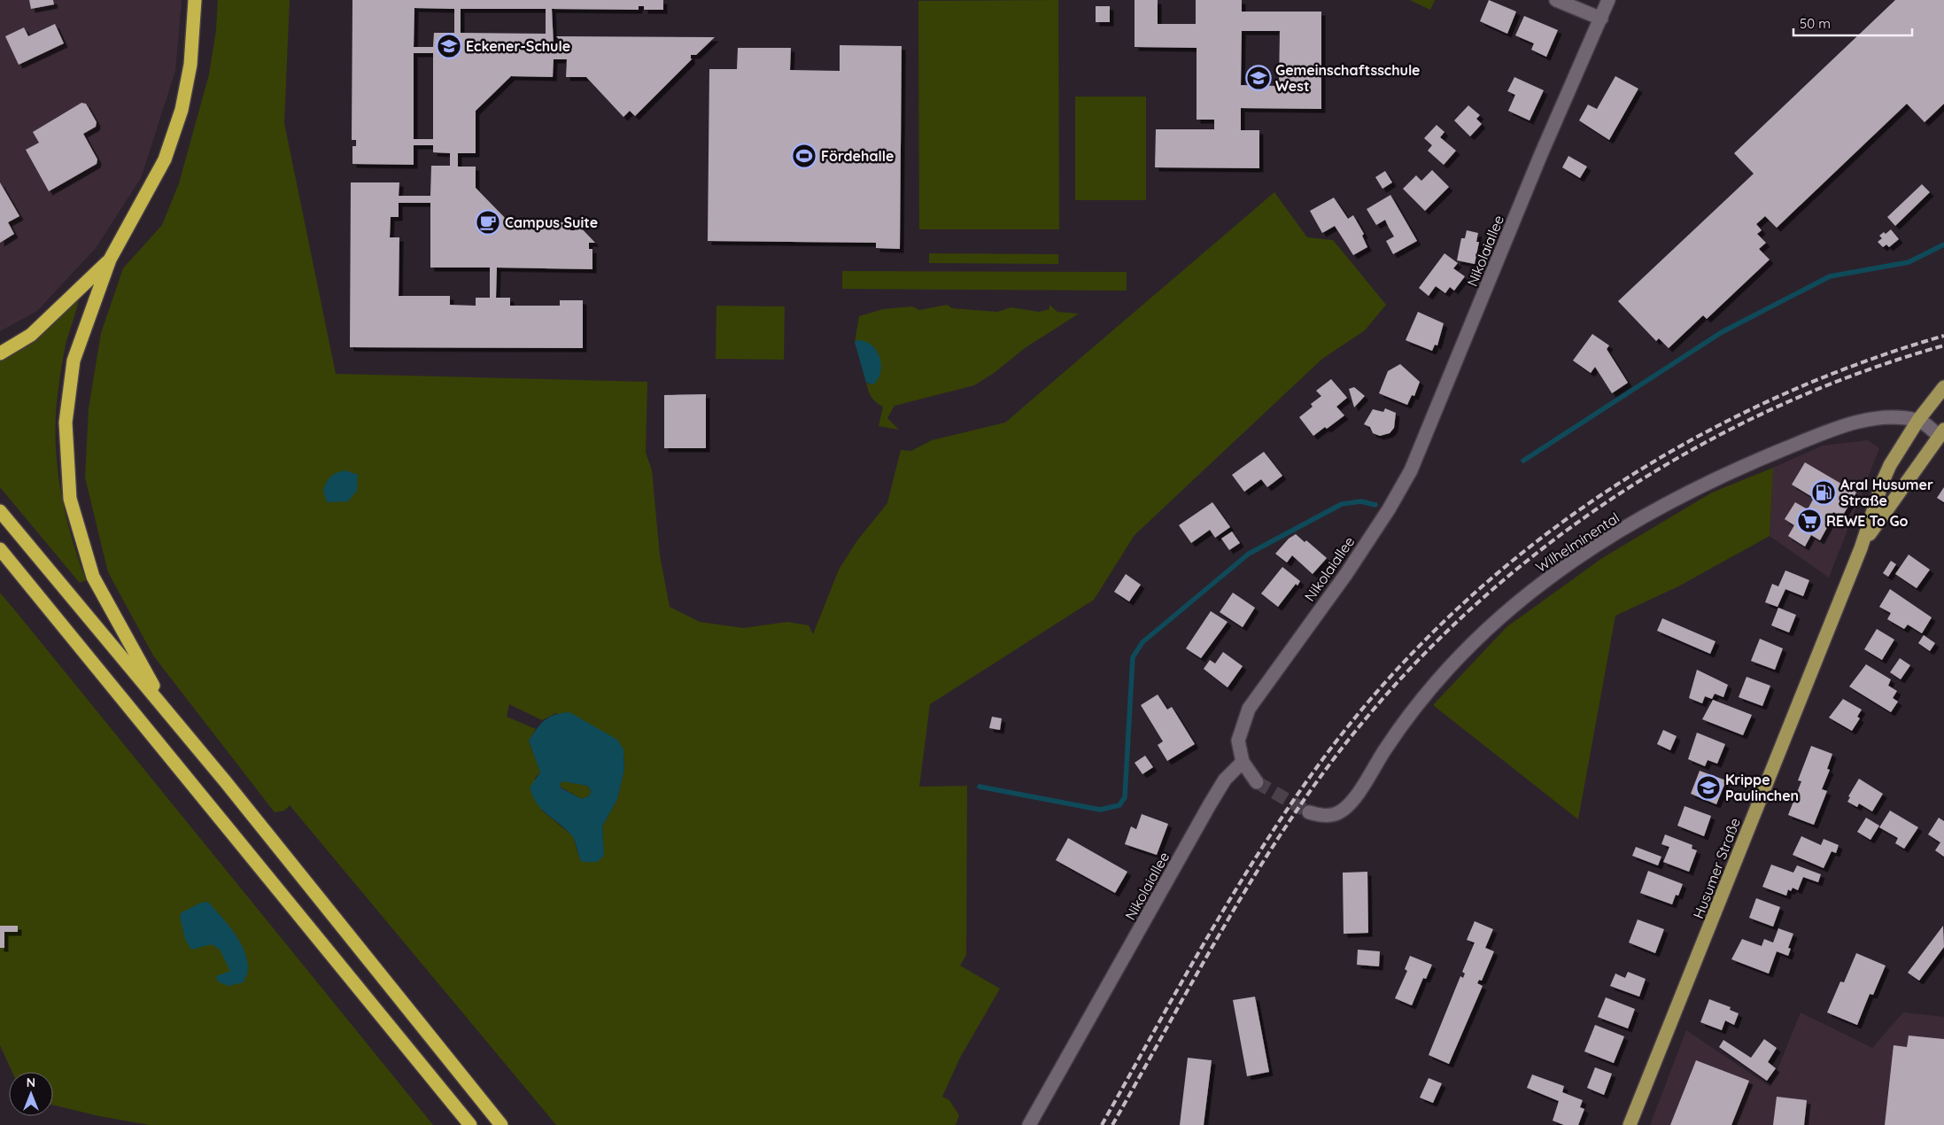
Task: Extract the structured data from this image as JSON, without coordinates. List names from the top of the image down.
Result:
{
  "streets": {
    "main road": ["Husumer Straße"],
    "street": ["Nikolaiallee", "Wilhelminental"]
  },
  "crossings": [
    ["Wilhelminental", "Husumer Straße"]
  ],
  "places": {
    "school or university": ["Eckener-Schule", "Gemeinschaftsschule West", "Krippe Paulinchen"],
    "sports": ["Fördehalle"],
    "cafe": ["Campus Suite"],
    "fuel station": ["Aral Husumer Straße"],
    "supermarket": ["REWE To Go"]
  },
  "scale_bar": "50 m",
  "north": "top"
}
